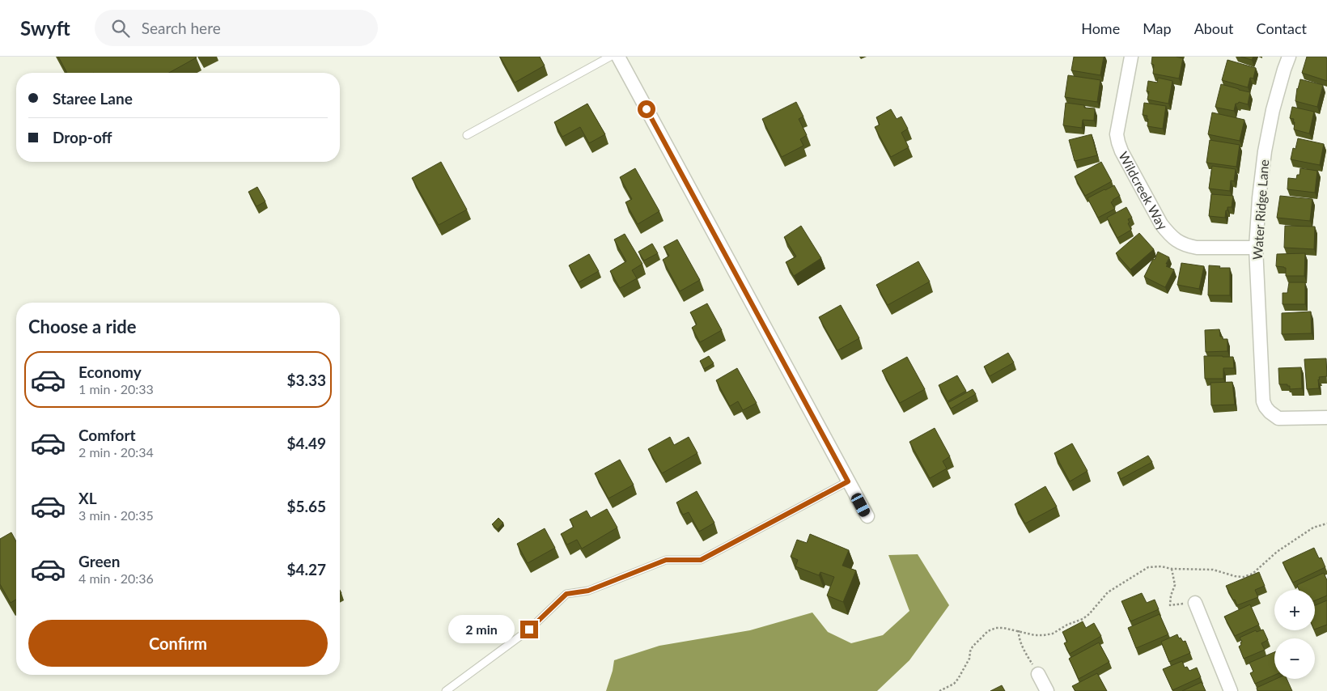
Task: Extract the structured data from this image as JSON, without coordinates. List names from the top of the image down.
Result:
{
  "streets": {
    "street": ["Wildcreek Way", "Water Ridge Lane"]
  },
  "crossings": [
    ["Wildcreek Way", "Water Ridge Lane"]
  ],
  "page": {
    "header": "Swyft",
    "search": "Search here",
    "nav": [
      "Home",
      "Map",
      "About",
      "Contact"
    ],
    "banner": ["Staree Lane", "Drop-off"],
    "heading": "Choose a ride",
    "list": [
      {
        "name": "Economy",
        "note": "1 min · 20:33",
        "value": "$3.33"
      },
      {
        "name": "Comfort",
        "note": "2 min · 20:34",
        "value": "$4.49"
      },
      {
        "name": "XL",
        "note": "3 min · 20:35",
        "value": "$5.65"
      },
      {
        "name": "Green",
        "note": "4 min · 20:36",
        "value": "$4.27"
      }
    ],
    "map_buttons": ["+", "−"],
    "buttons": "Confirm",
    "bubble": "2 min"
  }
}
